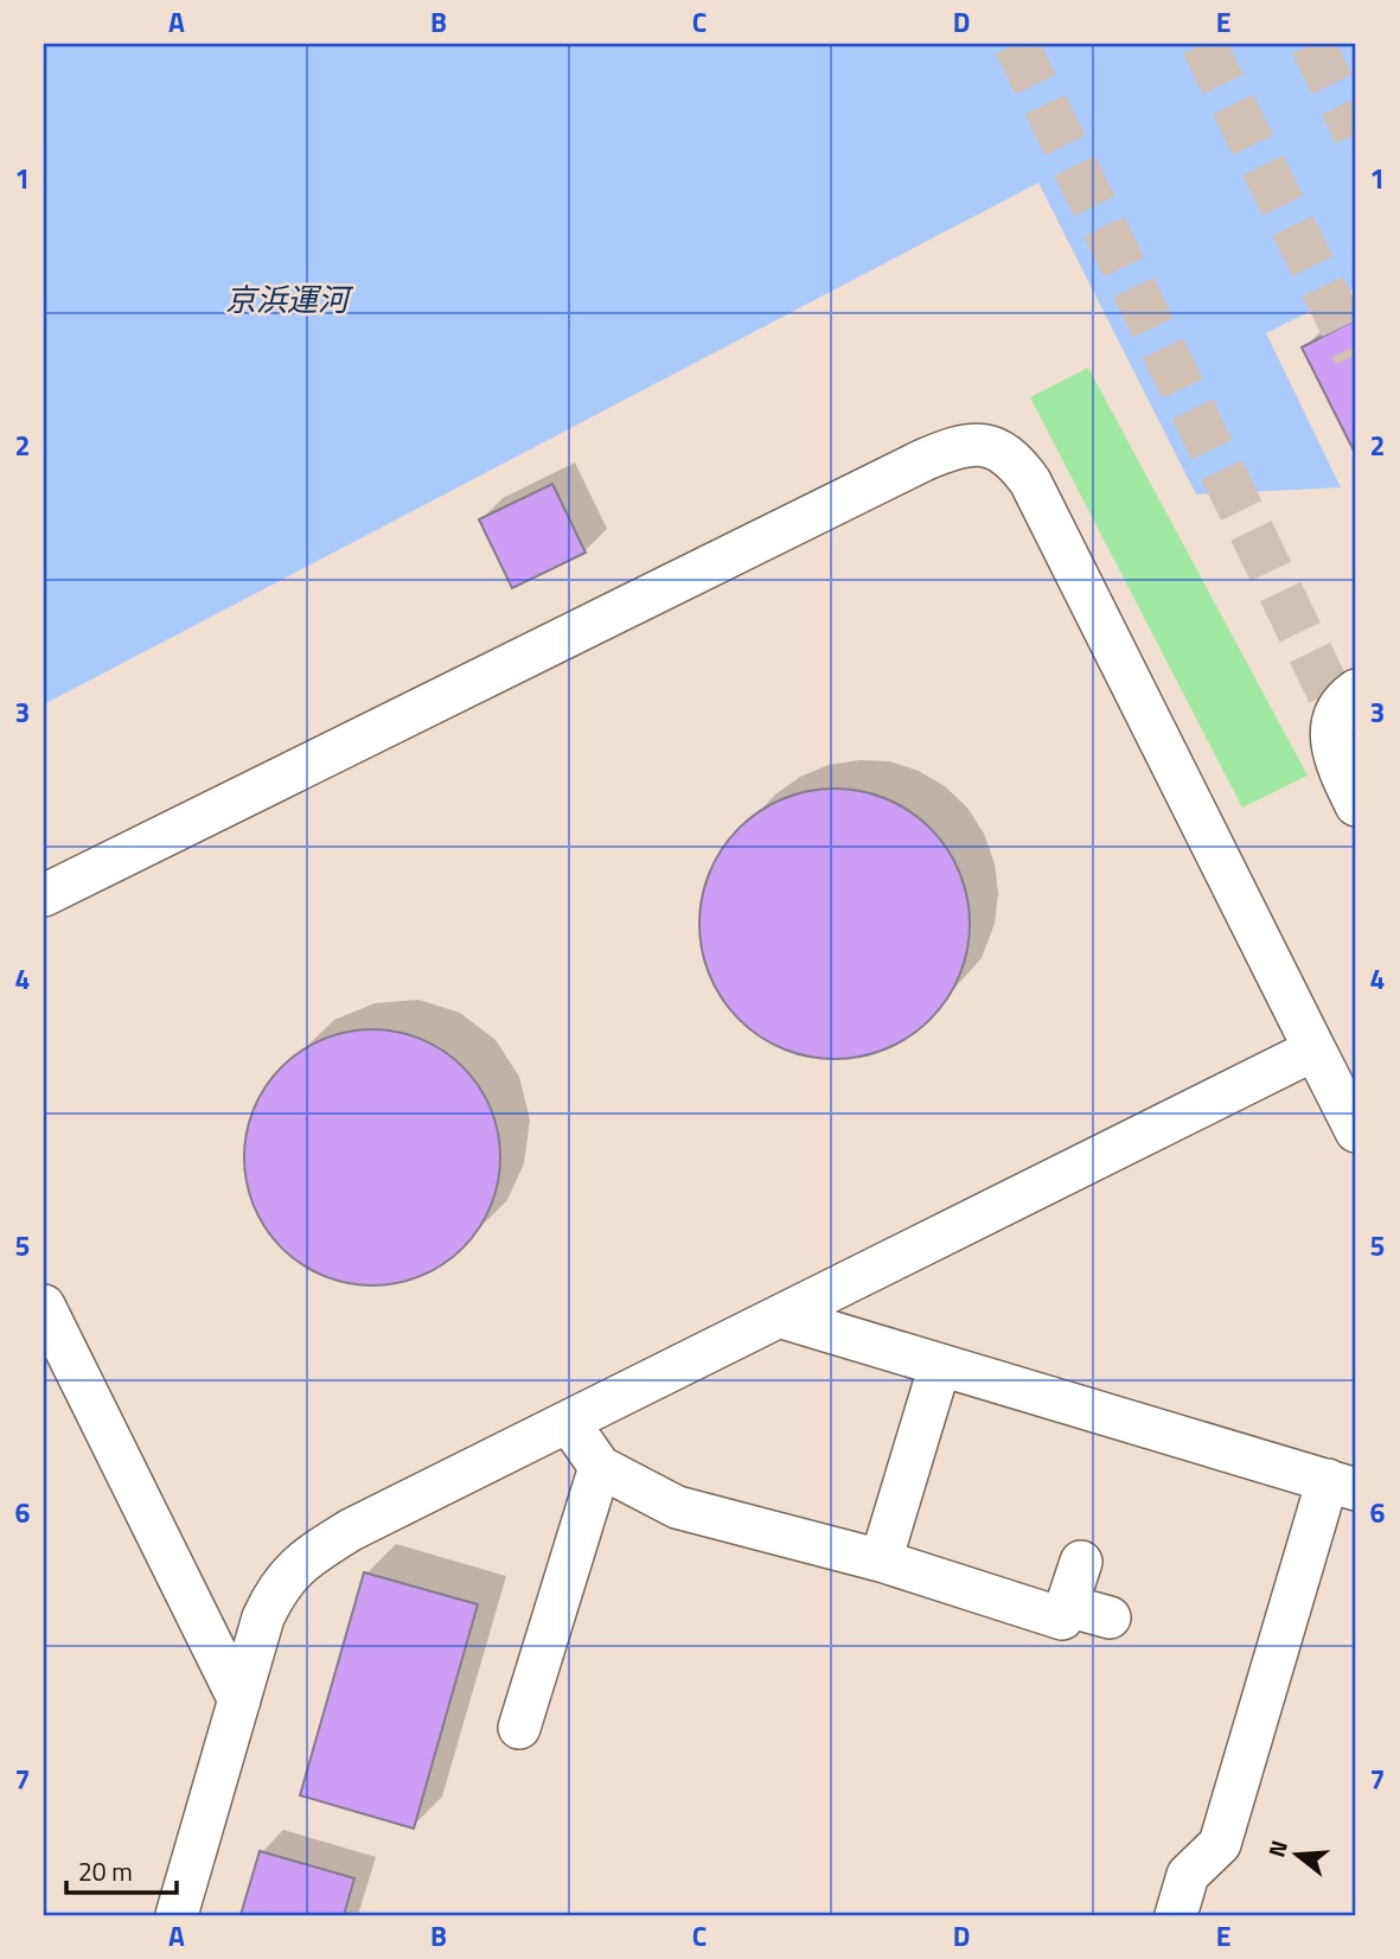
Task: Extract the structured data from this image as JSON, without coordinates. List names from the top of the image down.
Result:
{
  "water": ["京浜運河"],
  "scale_bar": "20 m",
  "north": "left",
  "grid": {
    "columns": [
      "A",
      "B",
      "C",
      "D",
      "E"
    ],
    "rows": [
      "1",
      "2",
      "3",
      "4",
      "5",
      "6",
      "7"
    ]
  }
}
